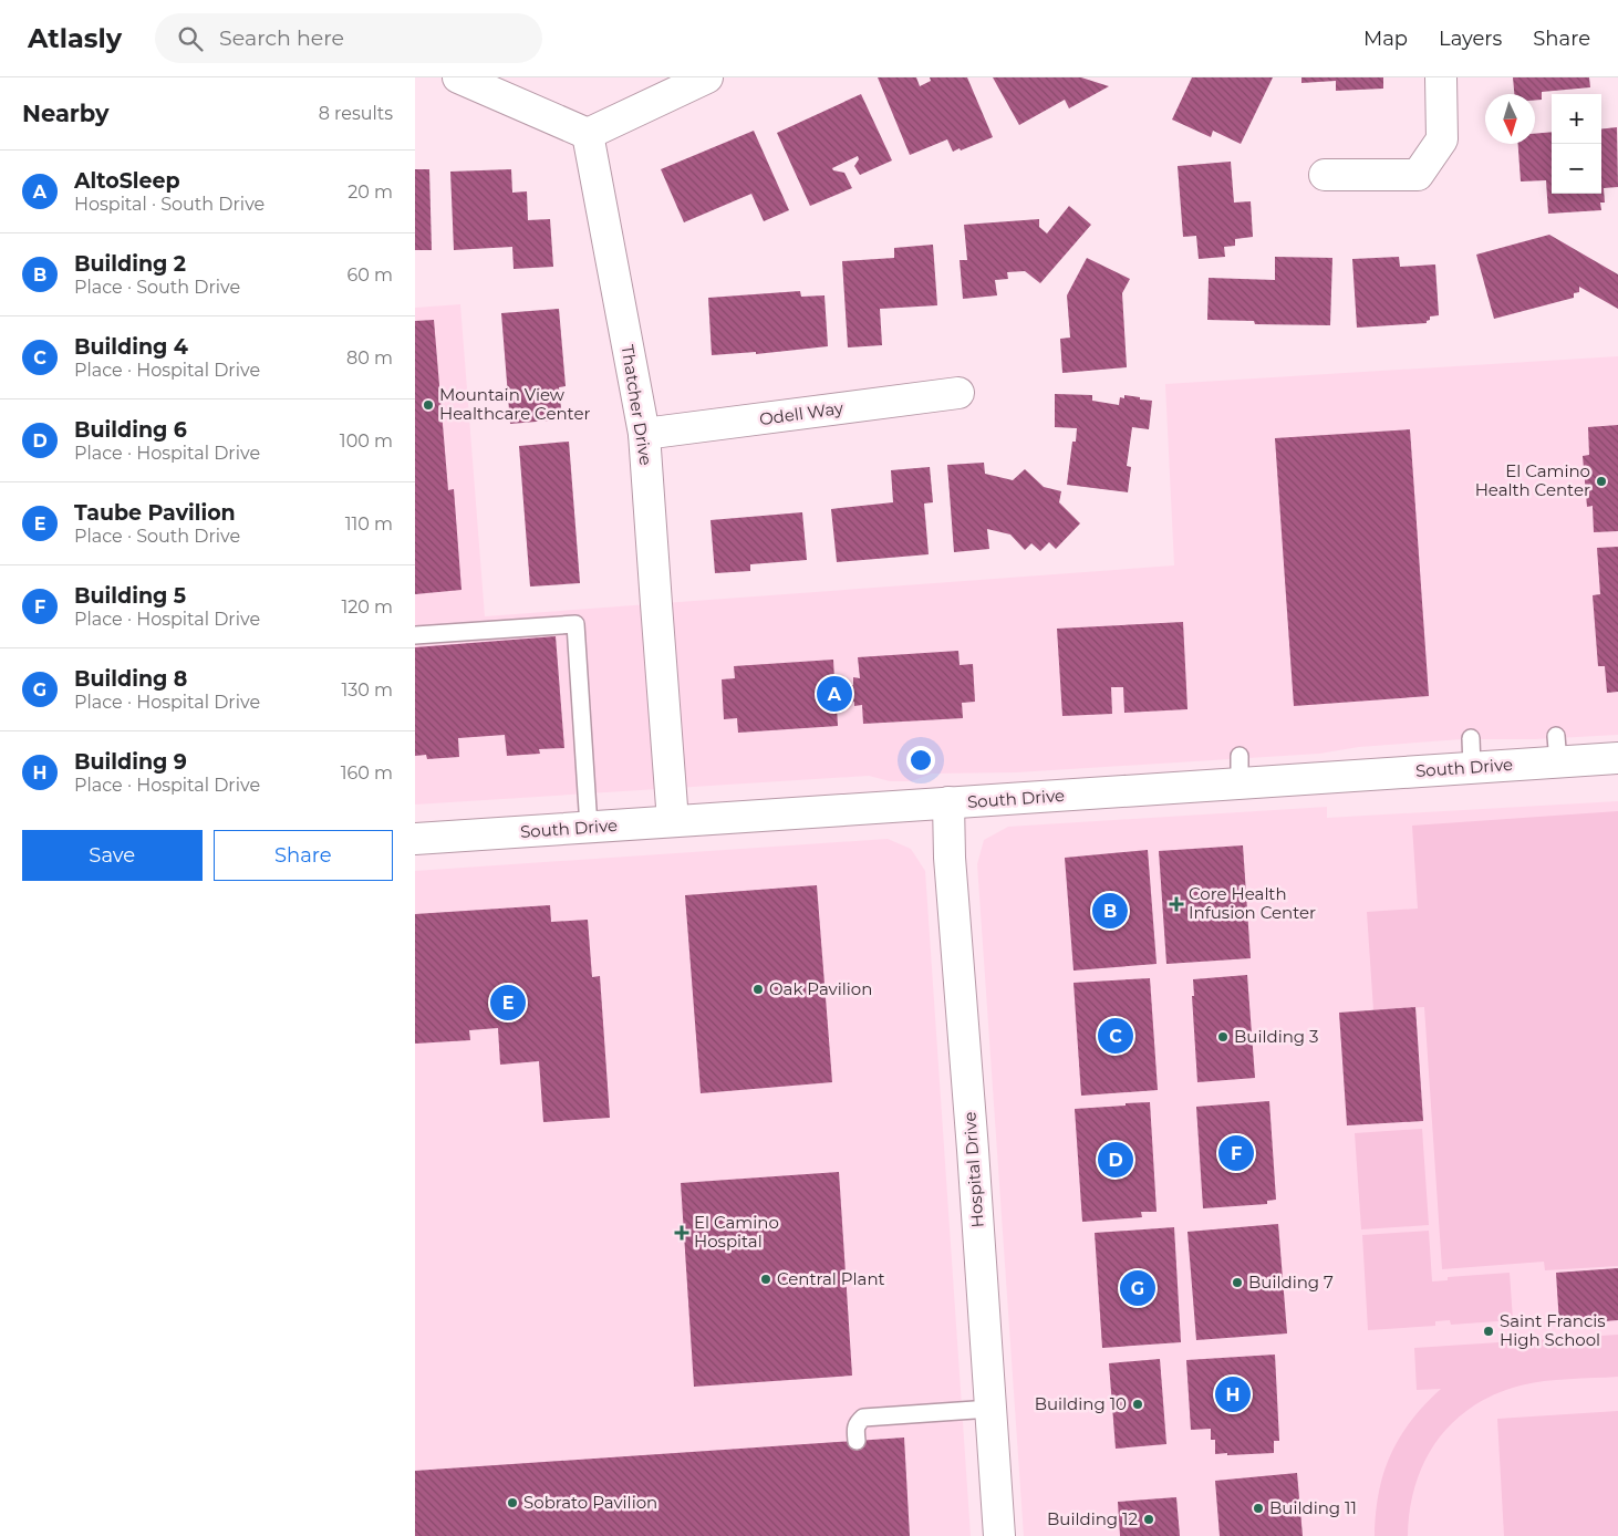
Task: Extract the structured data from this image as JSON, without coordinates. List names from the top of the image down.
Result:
{
  "streets": {
    "street": [
      "Thatcher Drive",
      "Odell Way",
      "South Drive",
      "Hospital Drive"
    ]
  },
  "crossings": [
    ["Thatcher Drive", "Odell Way"],
    ["Thatcher Drive", "South Drive"],
    ["South Drive", "Hospital Drive"]
  ],
  "places": {
    "other": [
      "Mountain View Healthcare Center",
      "El Camino Health Center",
      "Oak Pavilion",
      "Building 3",
      "Central Plant",
      "Building 7",
      "Saint Francis High School",
      "Building 10",
      "Sobrato Pavilion",
      "Building 11",
      "Building 12"
    ],
    "health": ["Core Health Infusion Center", "El Camino Hospital"]
  },
  "north": "bottom",
  "page": {
    "header": "Atlasly",
    "search": "Search here",
    "nav": ["Map", "Layers", "Share"],
    "heading": ["Nearby", "8 results"],
    "map_buttons": ["+", "−"],
    "list": [
      {
        "mark": "A",
        "name": "AltoSleep",
        "note": "Hospital · South Drive",
        "value": "20 m"
      },
      {
        "mark": "B",
        "name": "Building 2",
        "note": "Place · South Drive",
        "value": "60 m"
      },
      {
        "mark": "C",
        "name": "Building 4",
        "note": "Place · Hospital Drive",
        "value": "80 m"
      },
      {
        "mark": "D",
        "name": "Building 6",
        "note": "Place · Hospital Drive",
        "value": "100 m"
      },
      {
        "mark": "E",
        "name": "Taube Pavilion",
        "note": "Place · South Drive",
        "value": "110 m"
      },
      {
        "mark": "F",
        "name": "Building 5",
        "note": "Place · Hospital Drive",
        "value": "120 m"
      },
      {
        "mark": "G",
        "name": "Building 8",
        "note": "Place · Hospital Drive",
        "value": "130 m"
      },
      {
        "mark": "H",
        "name": "Building 9",
        "note": "Place · Hospital Drive",
        "value": "160 m"
      }
    ],
    "pins": [
      "A",
      "B",
      "E",
      "C",
      "F",
      "D",
      "G",
      "H"
    ],
    "buttons": ["Save", "Share"]
  }
}
